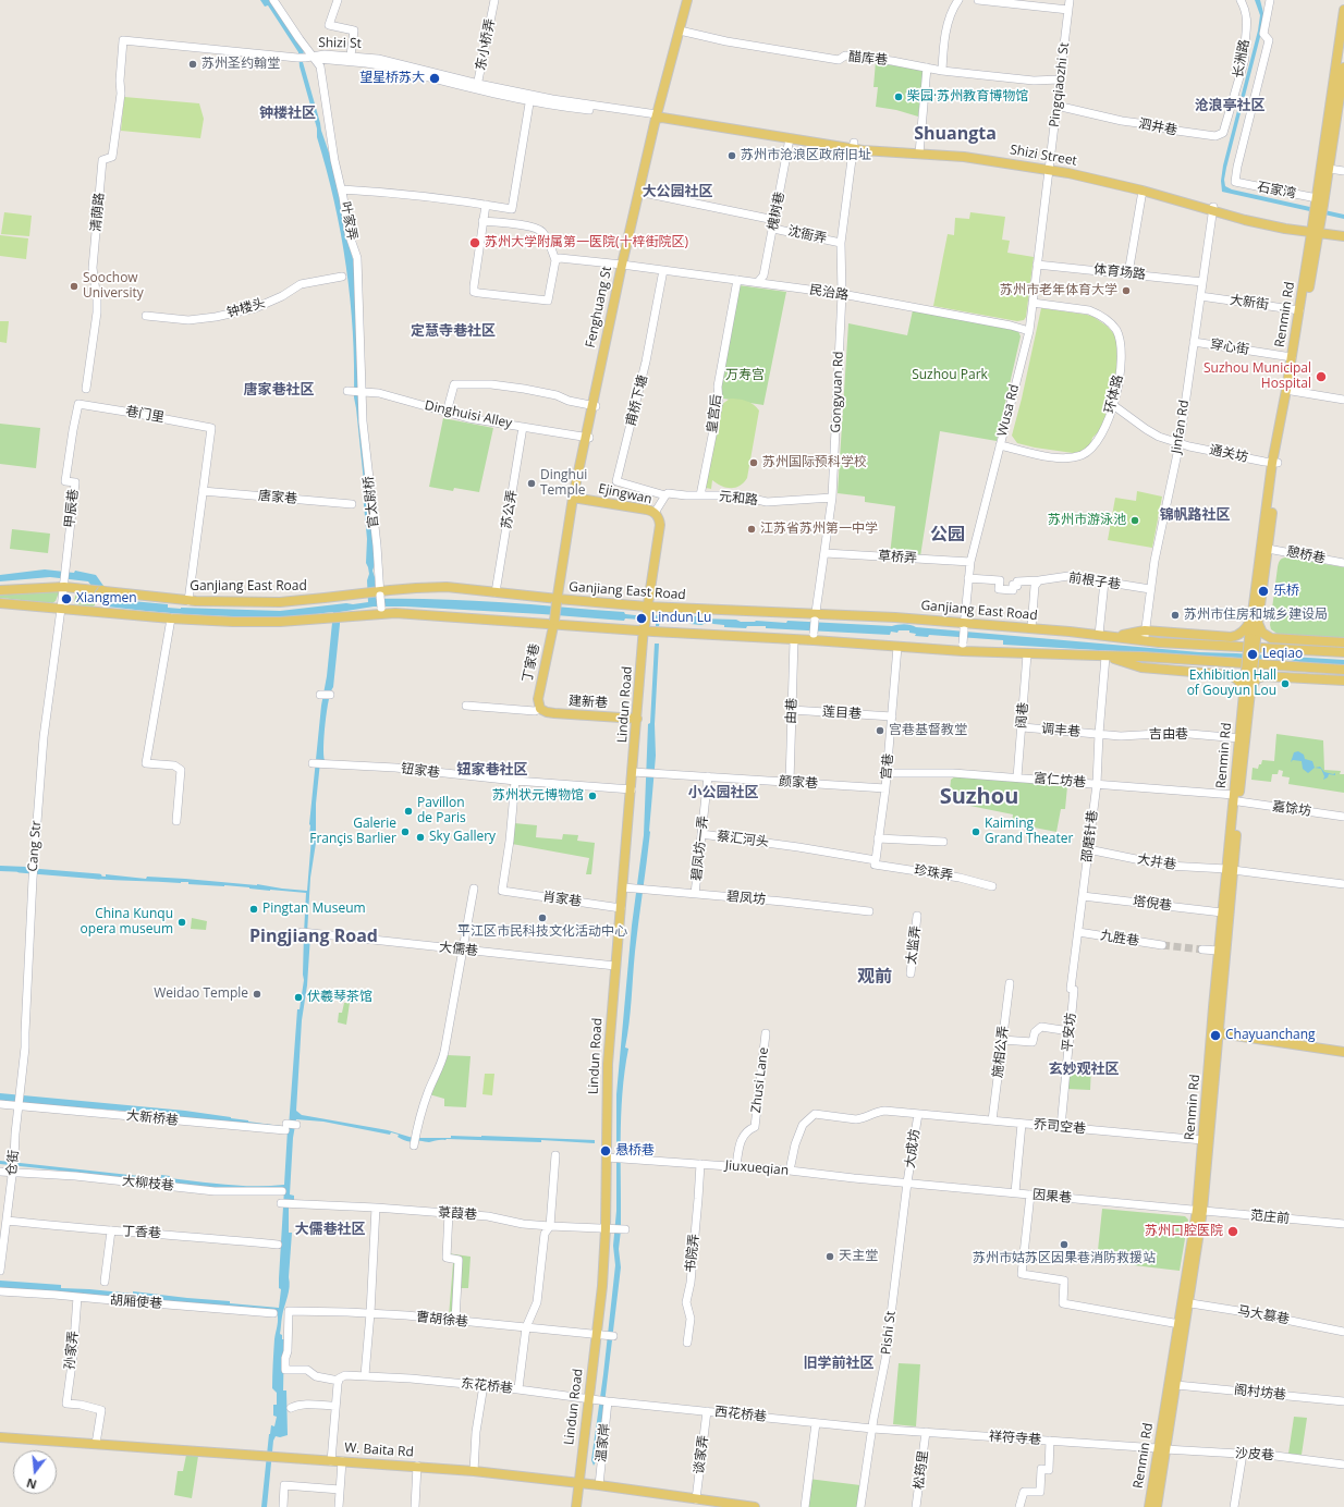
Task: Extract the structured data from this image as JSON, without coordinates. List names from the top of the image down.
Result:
{
  "streets": {
    "main road": [
      "Shizi Street",
      "Fenghuang St",
      "Renmin Rd",
      "Ejingwan",
      "Ganjiang East Road",
      "丁家巷",
      "建新巷",
      "Lindun Road",
      "W. Baita Rd"
    ],
    "street": [
      "Shizi St",
      "东小桥弄",
      "醋库巷",
      "长洲路",
      "Pingqiaozhi St",
      "泗井巷",
      "石家湾",
      "槐树巷",
      "清荫路",
      "叶家弄",
      "沈衙弄",
      "体育场路",
      "民治路",
      "大新街",
      "钟楼头",
      "穿心街",
      "Gongyuan Rd",
      "环体路",
      "甫桥下塘",
      "Wusa Rd",
      "皇宫后",
      "巷门里",
      "Dinghuisi Alley",
      "Jinfan Rd",
      "通关坊",
      "唐家巷",
      "元和路",
      "官太尉桥",
      "甲辰巷",
      "苏公弄",
      "憩桥巷",
      "草桥弄",
      "前根子巷",
      "由巷",
      "莲目巷",
      "阔巷",
      "调丰巷",
      "吉由巷",
      "宫巷",
      "钮家巷",
      "富仁坊巷",
      "颜家巷",
      "嘉馀坊",
      "邵磨针巷",
      "蔡汇河头",
      "Cang Str",
      "碧凤坊一弄",
      "大井巷",
      "珍珠弄",
      "碧凤坊",
      "肖家巷",
      "塔倪巷",
      "九胜巷",
      "太监弄",
      "大儒巷",
      "平安坊",
      "施相公弄",
      "Zhusi Lane",
      "大新桥巷",
      "乔司空巷",
      "大成坊",
      "仓街",
      "Jiuxueqian",
      "大柳枝巷",
      "因果巷",
      "菉葭巷",
      "范庄前",
      "丁香巷",
      "书院弄",
      "胡厢使巷",
      "马大篡巷",
      "曹胡徐巷",
      "Pishi St",
      "孙家弄",
      "东花桥巷",
      "阁村坊巷",
      "西花桥巷",
      "祥符寺巷",
      "温家岸",
      "谈家弄",
      "沙皮巷",
      "松筠里"
    ]
  },
  "crossings": [
    ["Shizi St", "东小桥弄"],
    ["Shizi St", "Shizi Street"],
    ["Shizi St", "清荫路"],
    ["Shizi St", "叶家弄"],
    ["Shizi St", "Fenghuang St"],
    ["醋库巷", "Pingqiaozhi St"],
    ["醋库巷", "Fenghuang St"],
    ["长洲路", "泗井巷"],
    ["Pingqiaozhi St", "泗井巷"],
    ["Pingqiaozhi St", "Shizi Street"],
    ["Pingqiaozhi St", "Wusa Rd"],
    ["Shizi Street", "槐树巷"],
    ["Shizi Street", "Fenghuang St"],
    ["Shizi Street", "Renmin Rd"],
    ["Shizi Street", "Gongyuan Rd"],
    ["Shizi Street", "Wusa Rd"],
    ["Shizi Street", "Jinfan Rd"],
    ["石家湾", "Renmin Rd"],
    ["槐树巷", "沈衙弄"],
    ["槐树巷", "民治路"],
    ["清荫路", "叶家弄"],
    ["叶家弄", "Dinghuisi Alley"],
    ["叶家弄", "官太尉桥"],
    ["沈衙弄", "Fenghuang St"],
    ["沈衙弄", "Gongyuan Rd"],
    ["体育场路", "Wusa Rd"],
    ["体育场路", "Jinfan Rd"],
    ["民治路", "Fenghuang St"],
    ["民治路", "Gongyuan Rd"],
    ["民治路", "甫桥下塘"],
    ["民治路", "Wusa Rd"],
    ["民治路", "皇宫后"],
    ["大新街", "Renmin Rd"],
    ["大新街", "Jinfan Rd"],
    ["Fenghuang St", "Dinghuisi Alley"],
    ["Fenghuang St", "Ejingwan"],
    ["Fenghuang St", "Ganjiang East Road"],
    ["Fenghuang St", "丁家巷"],
    ["Renmin Rd", "穿心街"],
    ["Renmin Rd", "通关坊"],
    ["Renmin Rd", "憩桥巷"],
    ["Renmin Rd", "Ganjiang East Road"],
    ["Renmin Rd", "吉由巷"],
    ["Renmin Rd", "富仁坊巷"],
    ["Renmin Rd", "嘉馀坊"],
    ["Renmin Rd", "大井巷"],
    ["Renmin Rd", "塔倪巷"],
    ["Renmin Rd", "乔司空巷"],
    ["Renmin Rd", "因果巷"],
    ["Renmin Rd", "范庄前"],
    ["Renmin Rd", "马大篡巷"],
    ["Renmin Rd", "阁村坊巷"],
    ["Renmin Rd", "祥符寺巷"],
    ["Renmin Rd", "沙皮巷"],
    ["穿心街", "Jinfan Rd"],
    ["Gongyuan Rd", "元和路"],
    ["Gongyuan Rd", "草桥弄"],
    ["Gongyuan Rd", "Ganjiang East Road"],
    ["环体路", "Wusa Rd"],
    ["环体路", "通关坊"],
    ["甫桥下塘", "元和路"],
    ["Wusa Rd", "草桥弄"],
    ["Wusa Rd", "前根子巷"],
    ["Wusa Rd", "Ganjiang East Road"],
    ["皇宫后", "元和路"],
    ["巷门里", "唐家巷"],
    ["巷门里", "甲辰巷"],
    ["Dinghuisi Alley", "官太尉桥"],
    ["Dinghuisi Alley", "苏公弄"],
    ["Jinfan Rd", "通关坊"],
    ["Jinfan Rd", "前根子巷"],
    ["Jinfan Rd", "Ganjiang East Road"],
    ["Ejingwan", "Ganjiang East Road"],
    ["Ejingwan", "Lindun Road"],
    ["官太尉桥", "Ganjiang East Road"],
    ["甲辰巷", "Cang Str"],
    ["苏公弄", "Ganjiang East Road"],
    ["Ganjiang East Road", "Lindun Road"],
    ["Ganjiang East Road", "Cang Str"],
    ["丁家巷", "建新巷"],
    ["建新巷", "Lindun Road"],
    ["Lindun Road", "钮家巷"],
    ["Lindun Road", "颜家巷"],
    ["Lindun Road", "碧凤坊"],
    ["Lindun Road", "肖家巷"],
    ["Lindun Road", "大儒巷"],
    ["Lindun Road", "Jiuxueqian"],
    ["Lindun Road", "菉葭巷"],
    ["Lindun Road", "曹胡徐巷"],
    ["Lindun Road", "东花桥巷"],
    ["Lindun Road", "W. Baita Rd"],
    ["由巷", "莲目巷"],
    ["由巷", "颜家巷"],
    ["莲目巷", "宫巷"],
    ["阔巷", "调丰巷"],
    ["阔巷", "富仁坊巷"],
    ["调丰巷", "吉由巷"],
    ["调丰巷", "邵磨针巷"],
    ["吉由巷", "邵磨针巷"],
    ["宫巷", "富仁坊巷"],
    ["宫巷", "颜家巷"],
    ["宫巷", "珍珠弄"],
    ["钮家巷", "肖家巷"],
    ["富仁坊巷", "嘉馀坊"],
    ["富仁坊巷", "邵磨针巷"],
    ["颜家巷", "碧凤坊一弄"],
    ["邵磨针巷", "大井巷"],
    ["邵磨针巷", "塔倪巷"],
    ["邵磨针巷", "九胜巷"],
    ["邵磨针巷", "平安坊"],
    ["蔡汇河头", "碧凤坊一弄"],
    ["蔡汇河头", "珍珠弄"],
    ["Cang Str", "大新桥巷"],
    ["Cang Str", "仓街"],
    ["碧凤坊一弄", "碧凤坊"],
    ["平安坊", "乔司空巷"],
    ["施相公弄", "乔司空巷"],
    ["Zhusi Lane", "Jiuxueqian"],
    ["大新桥巷", "仓街"],
    ["乔司空巷", "大成坊"],
    ["乔司空巷", "Jiuxueqian"],
    ["大成坊", "Jiuxueqian"],
    ["大成坊", "因果巷"],
    ["大成坊", "Pishi St"],
    ["仓街", "大柳枝巷"],
    ["仓街", "丁香巷"],
    ["Jiuxueqian", "因果巷"],
    ["Jiuxueqian", "书院弄"],
    ["Jiuxueqian", "Pishi St"],
    ["因果巷", "范庄前"],
    ["因果巷", "Pishi St"],
    ["胡厢使巷", "孙家弄"],
    ["曹胡徐巷", "东花桥巷"],
    ["Pishi St", "西花桥巷"],
    ["Pishi St", "祥符寺巷"],
    ["孙家弄", "W. Baita Rd"],
    ["东花桥巷", "西花桥巷"],
    ["东花桥巷", "温家岸"],
    ["西花桥巷", "祥符寺巷"],
    ["西花桥巷", "温家岸"],
    ["西花桥巷", "谈家弄"],
    ["祥符寺巷", "沙皮巷"],
    ["祥符寺巷", "松筠里"],
    ["温家岸", "W. Baita Rd"],
    ["W. Baita Rd", "谈家弄"]
  ],
  "districts": [
    "沧浪亭社区",
    "钟楼社区",
    "Shuangta",
    "大公园社区",
    "定慧寺巷社区",
    "唐家巷社区",
    "锦帆路社区",
    "公园",
    "钮家巷社区",
    "小公园社区",
    "Suzhou",
    "Pingjiang Road",
    "观前",
    "玄妙观社区",
    "大儒巷社区",
    "旧学前社区"
  ],
  "parks": ["万寿宫", "Suzhou Park"],
  "places": [
    "苏州圣约翰堂",
    "望星桥苏大",
    "柴园·苏州教育博物馆",
    "苏州市沧浪区政府旧址",
    "苏州大学附属第一医院(十梓街院区)",
    "Soochow University",
    "苏州市老年体育大学",
    "Suzhou Municipal Hospital",
    "苏州国际预科学校",
    "Dinghui Temple",
    "苏州市游泳池",
    "江苏省苏州第一中学",
    "乐桥",
    "Xiangmen",
    "苏州市住房和城乡建设局",
    "Lindun Lu",
    "Leqiao",
    "Exhibition Hall of Gouyun Lou",
    "宫巷基督教堂",
    "苏州状元博物馆",
    "Pavillon de Paris",
    "Galerie Françis Barlier",
    "Kaiming Grand Theater",
    "Sky Gallery",
    "Pingtan Museum",
    "平江区市民科技文化活动中心",
    "China Kunqu opera museum",
    "Weidao Temple",
    "伏羲琴茶馆",
    "Chayuanchang",
    "悬桥巷",
    "苏州口腔医院",
    "苏州市姑苏区因果巷消防救援站",
    "天主堂"
  ],
  "north": "bottom"
}
